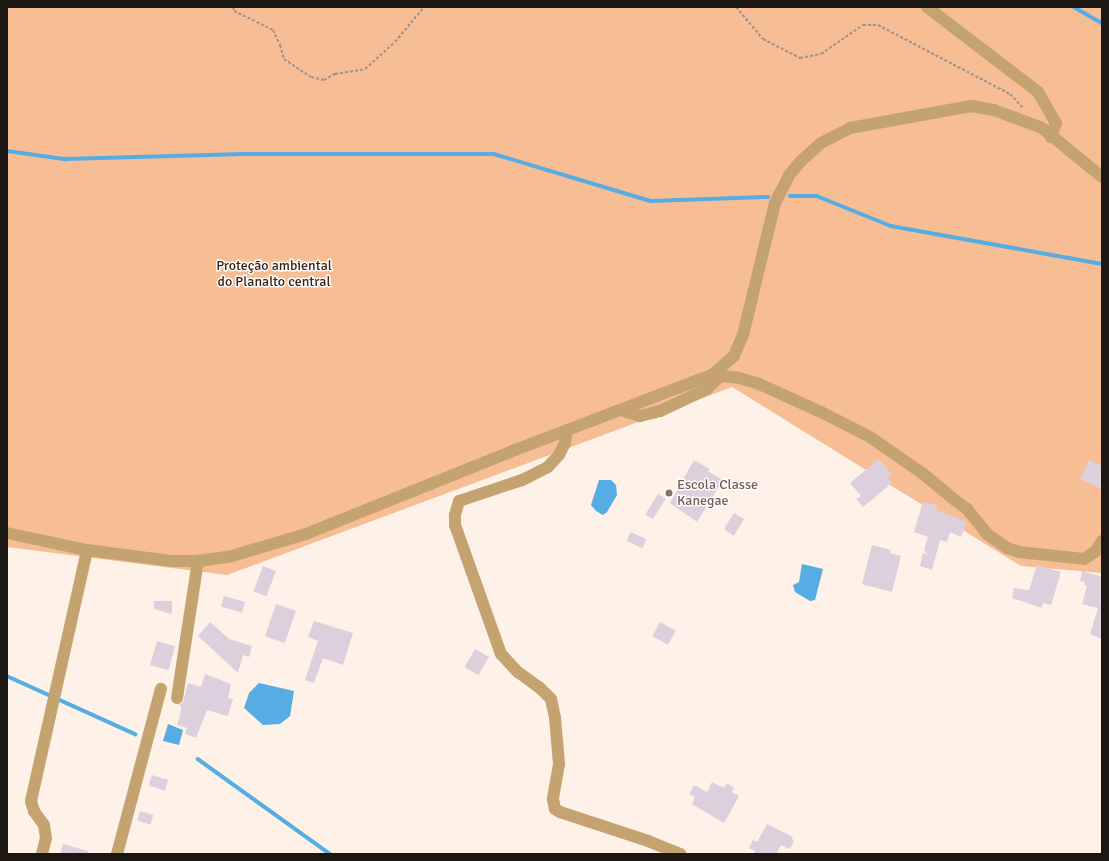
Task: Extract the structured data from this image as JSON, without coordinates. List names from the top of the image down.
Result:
{
  "parks": ["Proteção ambiental do Planalto central"],
  "places": ["Escola Classe Kanegae"]
}
